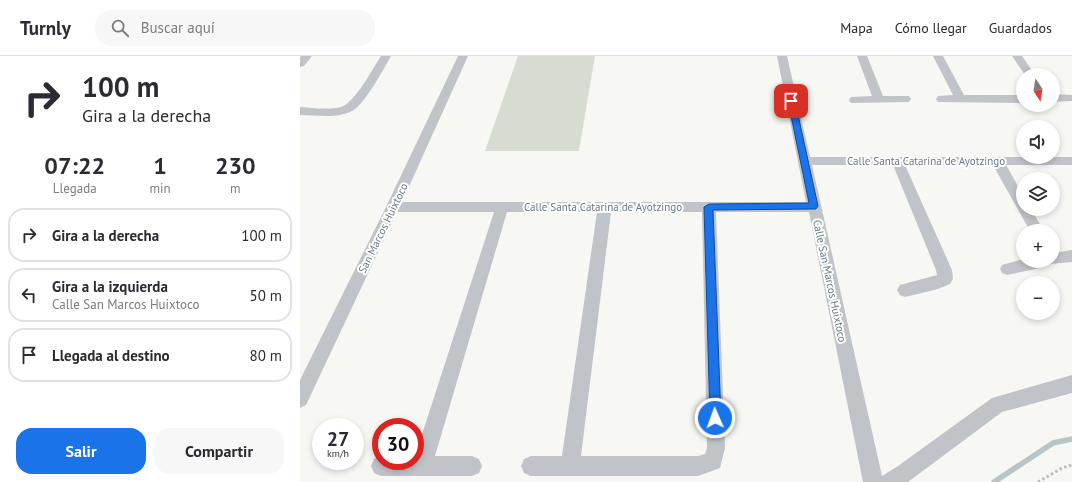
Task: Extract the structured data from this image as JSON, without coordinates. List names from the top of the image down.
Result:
{
  "streets": {
    "street": ["Calle Santa Catarina de Ayotzingo", "San Marcos Huixtoco", "Calle San Marcos Huixtoco"]
  },
  "crossings": [
    ["Calle Santa Catarina de Ayotzingo", "San Marcos Huixtoco"],
    ["Calle Santa Catarina de Ayotzingo", "Calle San Marcos Huixtoco"]
  ],
  "north": "bottom",
  "page": {
    "header": "Turnly",
    "search": "Buscar aquí",
    "nav": ["Mapa", "Cómo llegar", "Guardados"],
    "turn": ["100 m", "Gira a la derecha"],
    "map_buttons": ["+", "−"],
    "eta": [
      "07:22",
      "Llegada",
      "1",
      "min",
      "230",
      "m"
    ],
    "list": [
      {
        "name": "Gira a la derecha",
        "value": "100 m"
      },
      {
        "name": "Gira a la izquierda",
        "note": "Calle San Marcos Huixtoco",
        "value": "50 m"
      },
      {
        "name": "Llegada al destino",
        "value": "80 m"
      }
    ],
    "speed": "27 km/h",
    "limit": "30",
    "buttons": ["Salir", "Compartir"]
  }
}
